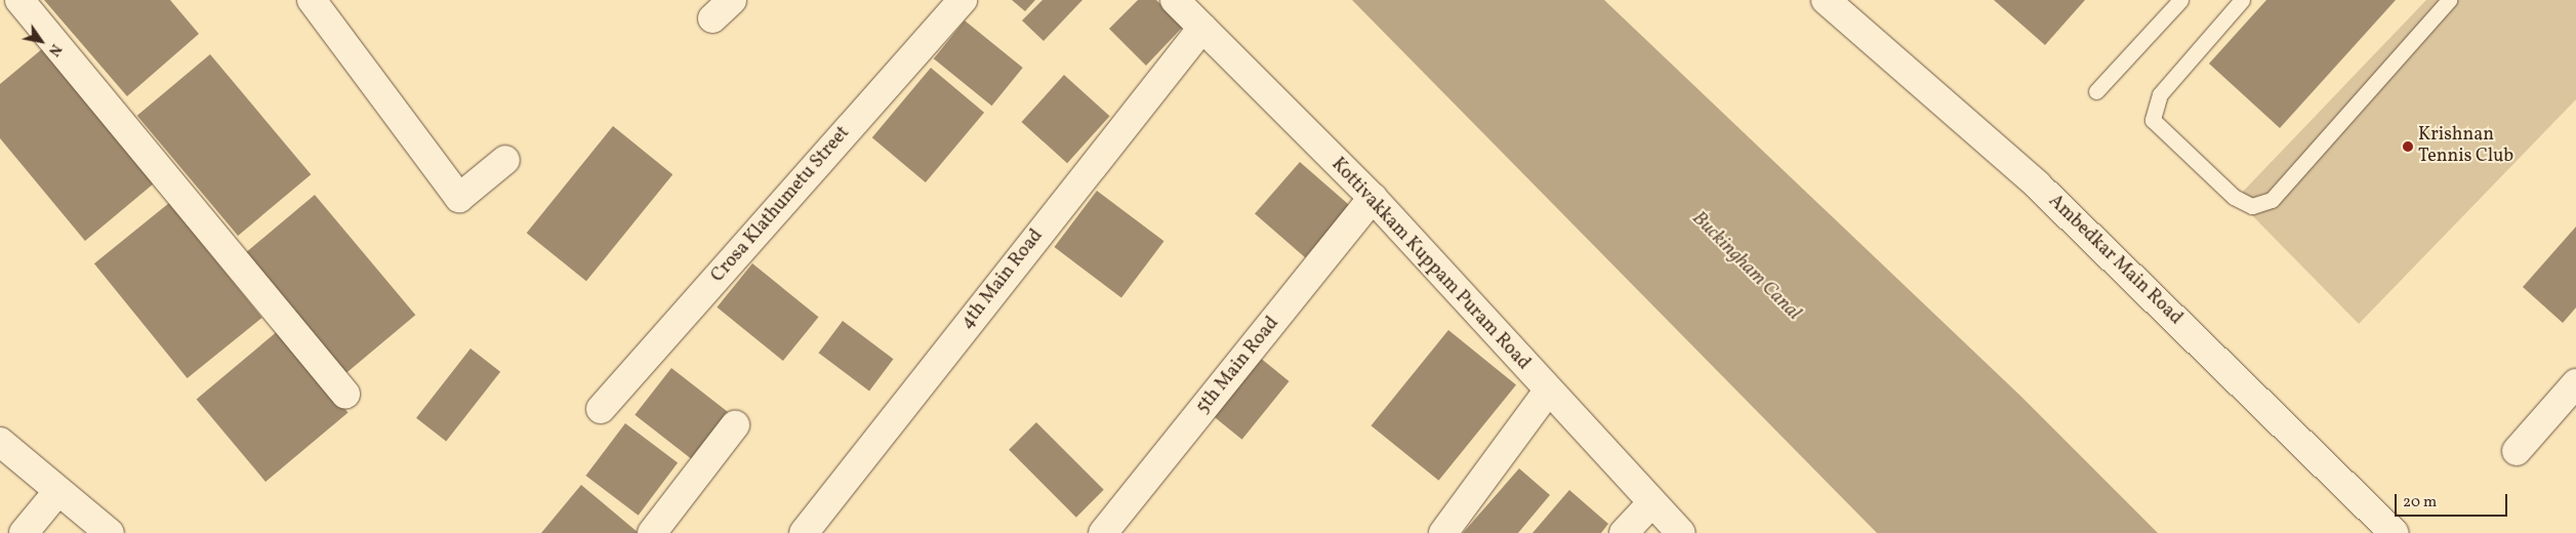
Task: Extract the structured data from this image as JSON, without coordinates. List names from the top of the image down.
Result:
{
  "streets": {
    "street": [
      "Crosa Klathumetu Street",
      "Ambedkar Main Road",
      "Kottivakkam Kuppam Puram Road",
      "4th Main Road",
      "5th Main Road"
    ]
  },
  "crossings": [
    ["Kottivakkam Kuppam Puram Road", "4th Main Road"],
    ["Kottivakkam Kuppam Puram Road", "5th Main Road"]
  ],
  "water": ["Buckingham Canal"],
  "places": ["Krishnan Tennis Club"],
  "scale_bar": "20 m",
  "north": "bottom right"
}
